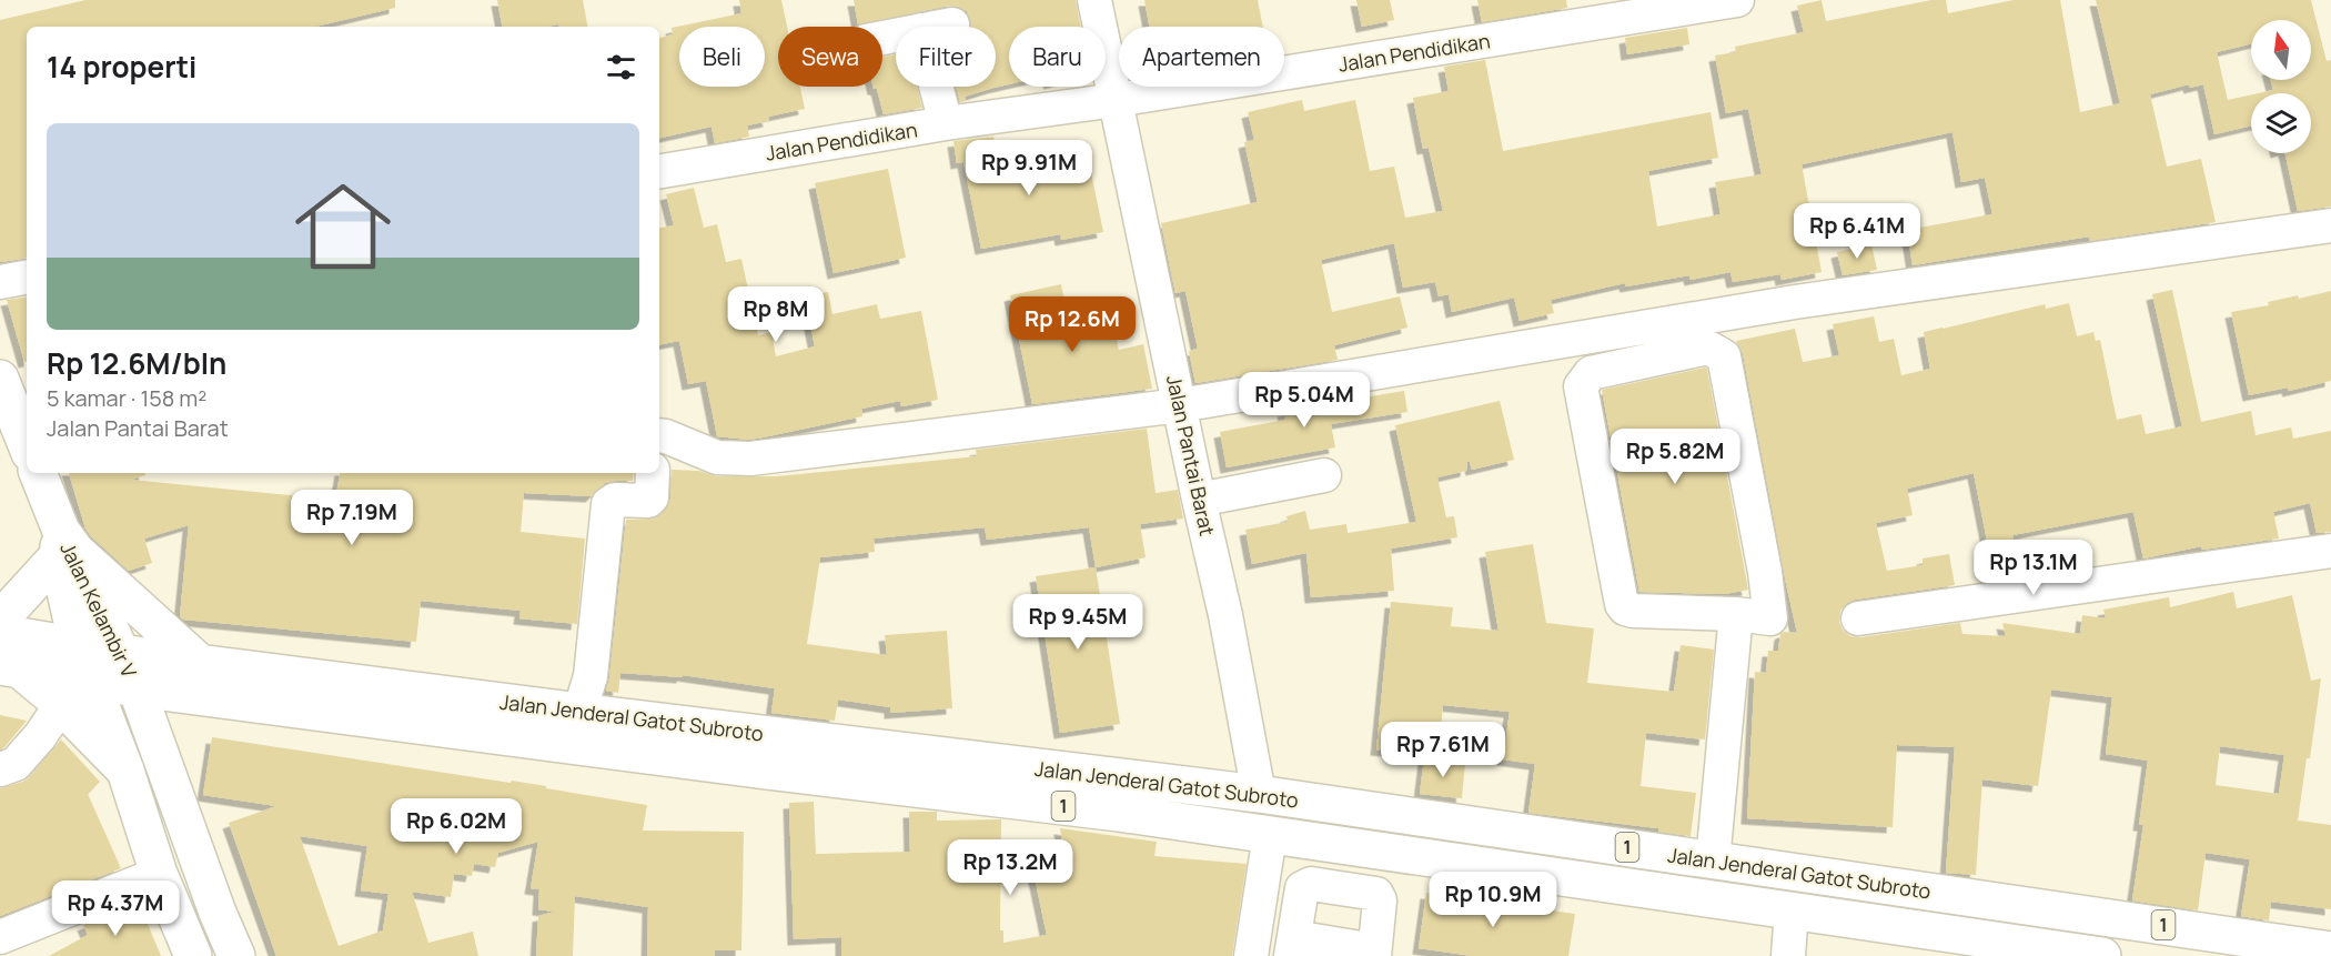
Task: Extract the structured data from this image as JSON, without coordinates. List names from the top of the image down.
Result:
{
  "streets": {
    "main road": ["Jalan Kelambir V", "Jalan Jenderal Gatot Subroto", "1"],
    "street": ["Jalan Pendidikan", "Jalan Pantai Barat"]
  },
  "crossings": [
    ["Jalan Pendidikan", "Jalan Pantai Barat"],
    ["Jalan Pantai Barat", "Jalan Jenderal Gatot Subroto"],
    ["Jalan Kelambir V", "Jalan Jenderal Gatot Subroto"]
  ],
  "north": "top",
  "page": {
    "chip": [
      "Beli",
      "Sewa",
      "Filter",
      "Baru",
      "Apartemen"
    ],
    "heading": "14 properti",
    "list": [
      {
        "name": "Rp 12.6M/bln",
        "note": "5 kamar · 158 m² · Jalan Pantai Barat"
      }
    ],
    "price": [
      "Rp 9.91M",
      "Rp 6.41M",
      "Rp 8M",
      "Rp 12.6M",
      "Rp 5.04M",
      "Rp 5.82M",
      "Rp 7.19M",
      "Rp 13.1M",
      "Rp 9.45M",
      "Rp 7.61M",
      "Rp 6.02M",
      "Rp 13.2M",
      "Rp 10.9M",
      "Rp 4.37M"
    ]
  }
}
